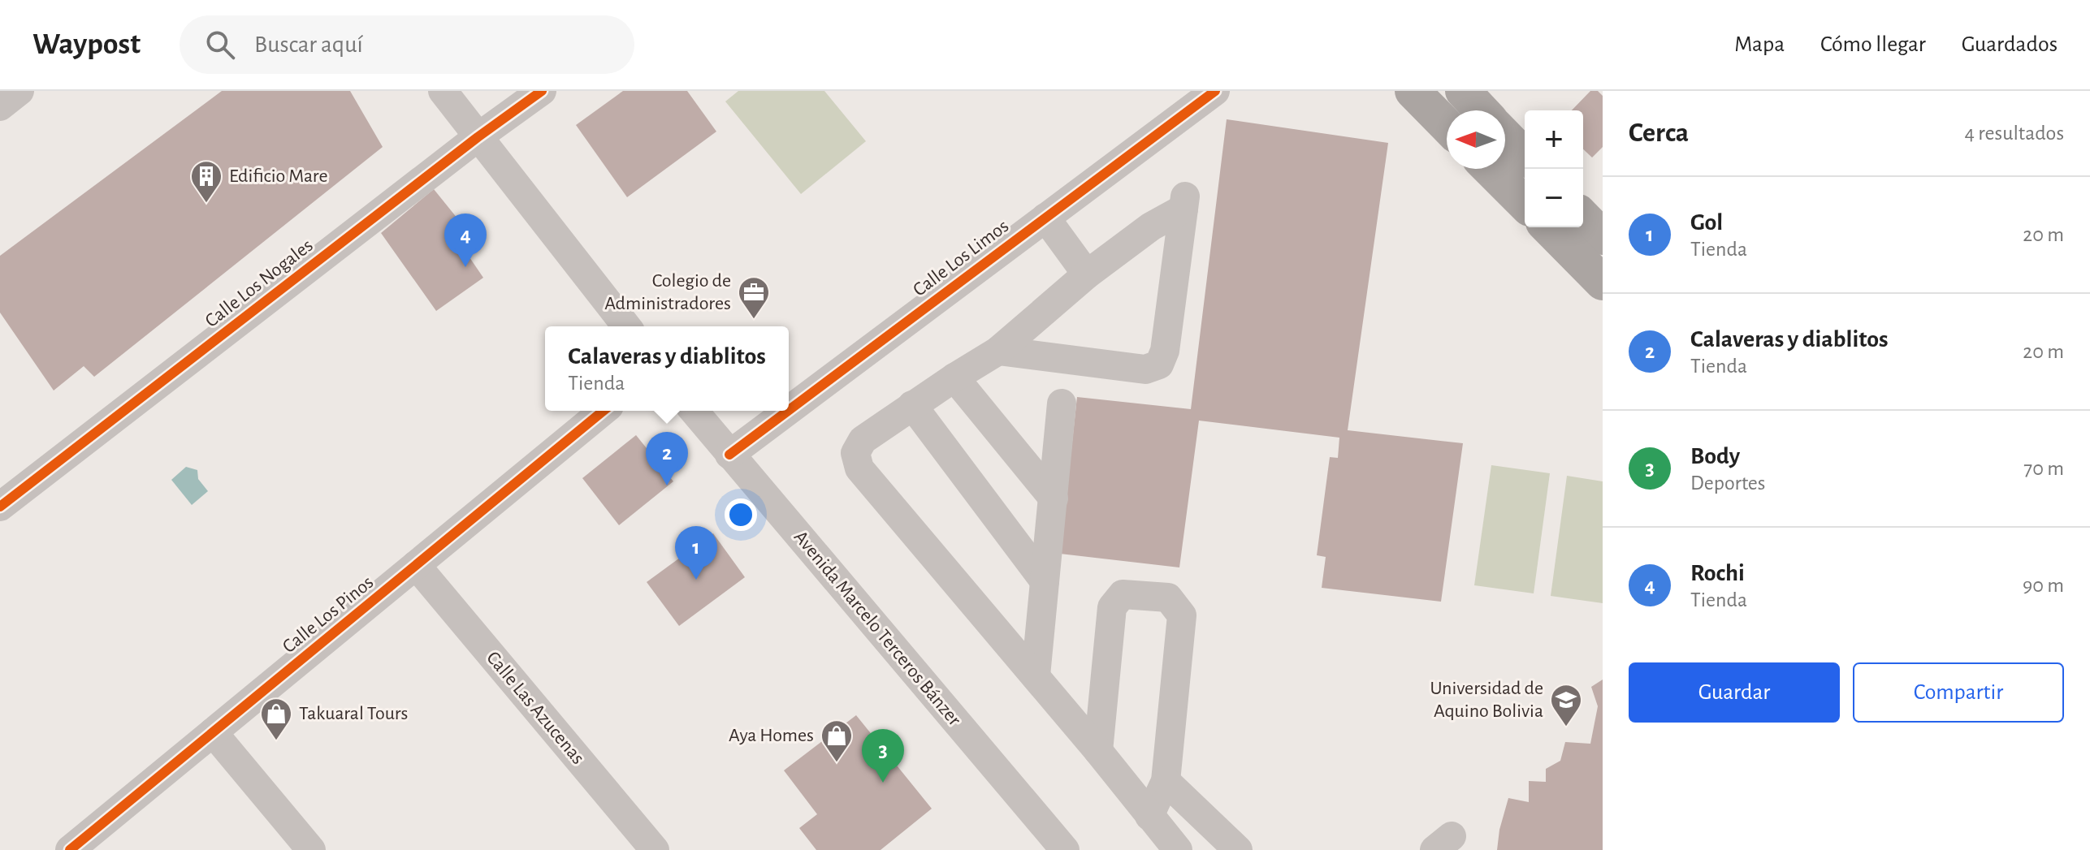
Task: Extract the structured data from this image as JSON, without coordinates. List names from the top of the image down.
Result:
{
  "streets": {
    "street": [
      "Calle Los Limos",
      "Calle Los Nogales",
      "Calle Los Pinos",
      "Avenida Marcelo Terceros Bánzer",
      "Calle Las Azucenas"
    ]
  },
  "crossings": [
    ["Calle Los Limos", "Avenida Marcelo Terceros Bánzer"],
    ["Calle Los Pinos", "Calle Las Azucenas"]
  ],
  "places": {
    "building": ["Edificio Mare"],
    "office": ["Colegio de Administradores"],
    "school or university": ["Universidad de Aquino Bolivia"],
    "shop": ["Takuaral Tours", "Aya Homes"]
  },
  "north": "left",
  "page": {
    "header": "Waypost",
    "search": "Buscar aquí",
    "nav": ["Mapa", "Cómo llegar", "Guardados"],
    "heading": ["Cerca", "4 resultados"],
    "map_buttons": ["+", "−"],
    "list": [
      {
        "mark": "1",
        "name": "Gol",
        "note": "Tienda",
        "value": "20 m"
      },
      {
        "mark": "2",
        "name": "Calaveras y diablitos",
        "note": "Tienda",
        "value": "20 m"
      },
      {
        "mark": "3",
        "name": "Body",
        "note": "Deportes",
        "value": "70 m"
      },
      {
        "mark": "4",
        "name": "Rochi",
        "note": "Tienda",
        "value": "90 m"
      }
    ],
    "pins": [
      "4",
      "2",
      "1",
      "3"
    ],
    "popup": ["Calaveras y diablitos", "Tienda"],
    "buttons": ["Guardar", "Compartir"]
  }
}
